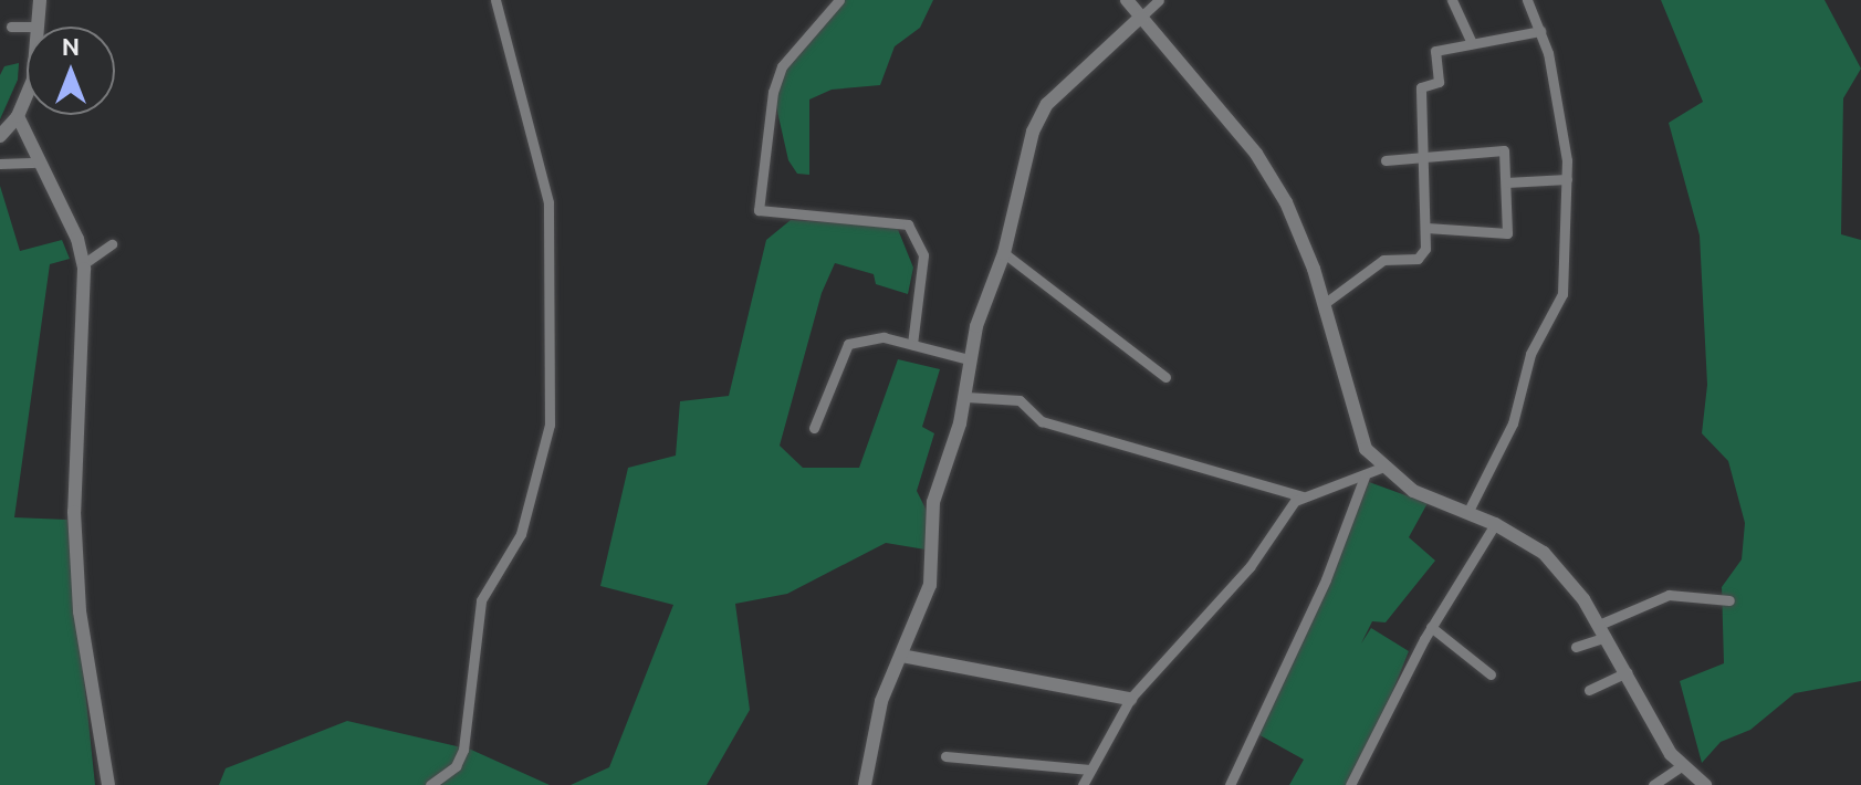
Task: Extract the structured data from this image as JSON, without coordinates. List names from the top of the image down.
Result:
{
  "north": "top"
}
